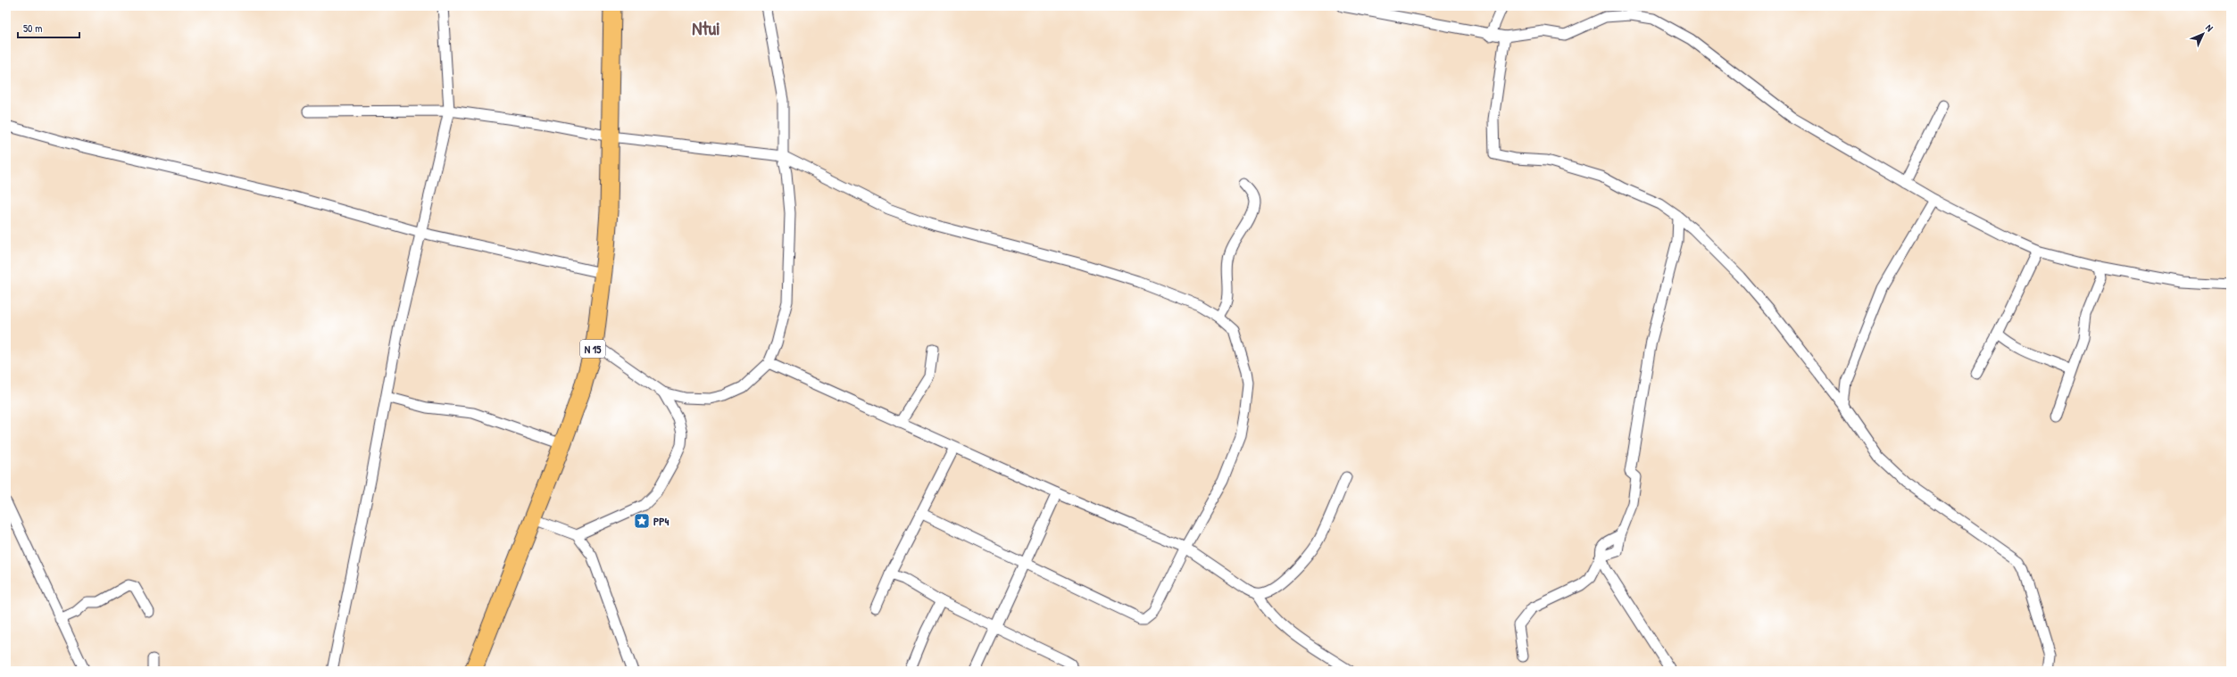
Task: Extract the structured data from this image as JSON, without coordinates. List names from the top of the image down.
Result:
{
  "streets": {
    "highway": ["N 15"]
  },
  "districts": ["Ntui"],
  "places": {
    "place": ["PP4"]
  },
  "scale_bar": "50 m",
  "north": "top right"
}
